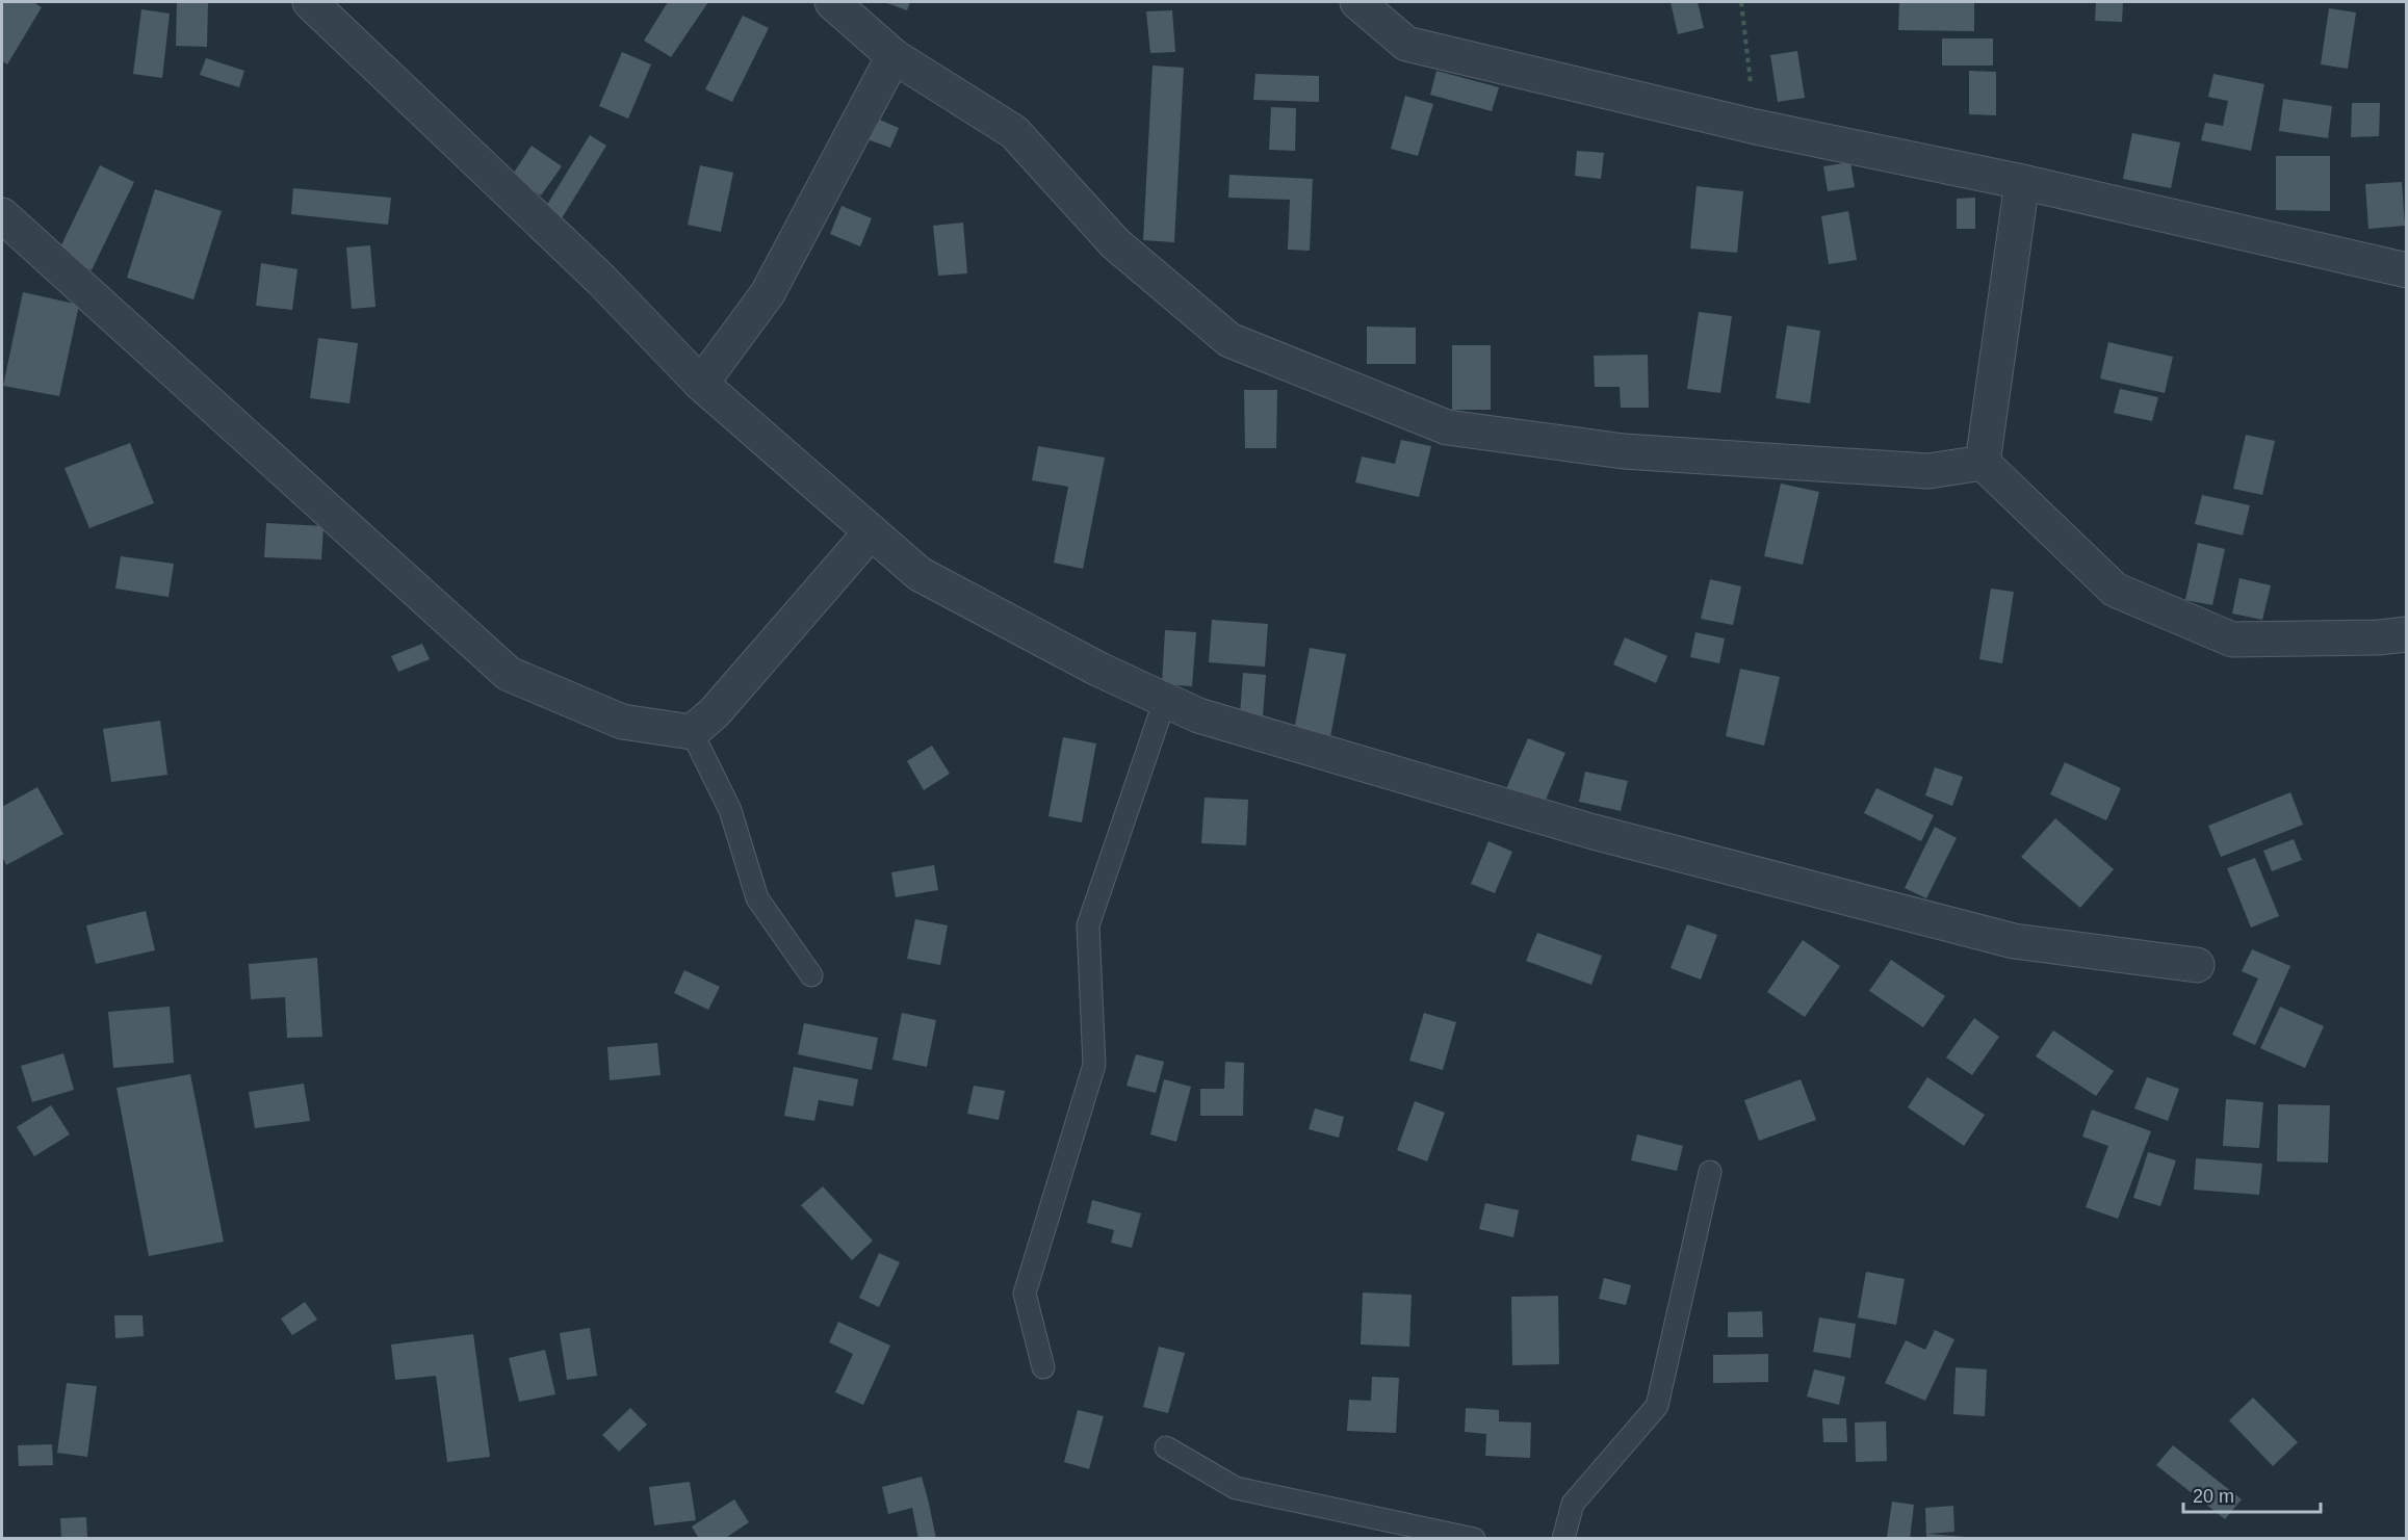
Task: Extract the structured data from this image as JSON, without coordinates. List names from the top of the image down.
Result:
{
  "scale_bar": "20 m"
}
